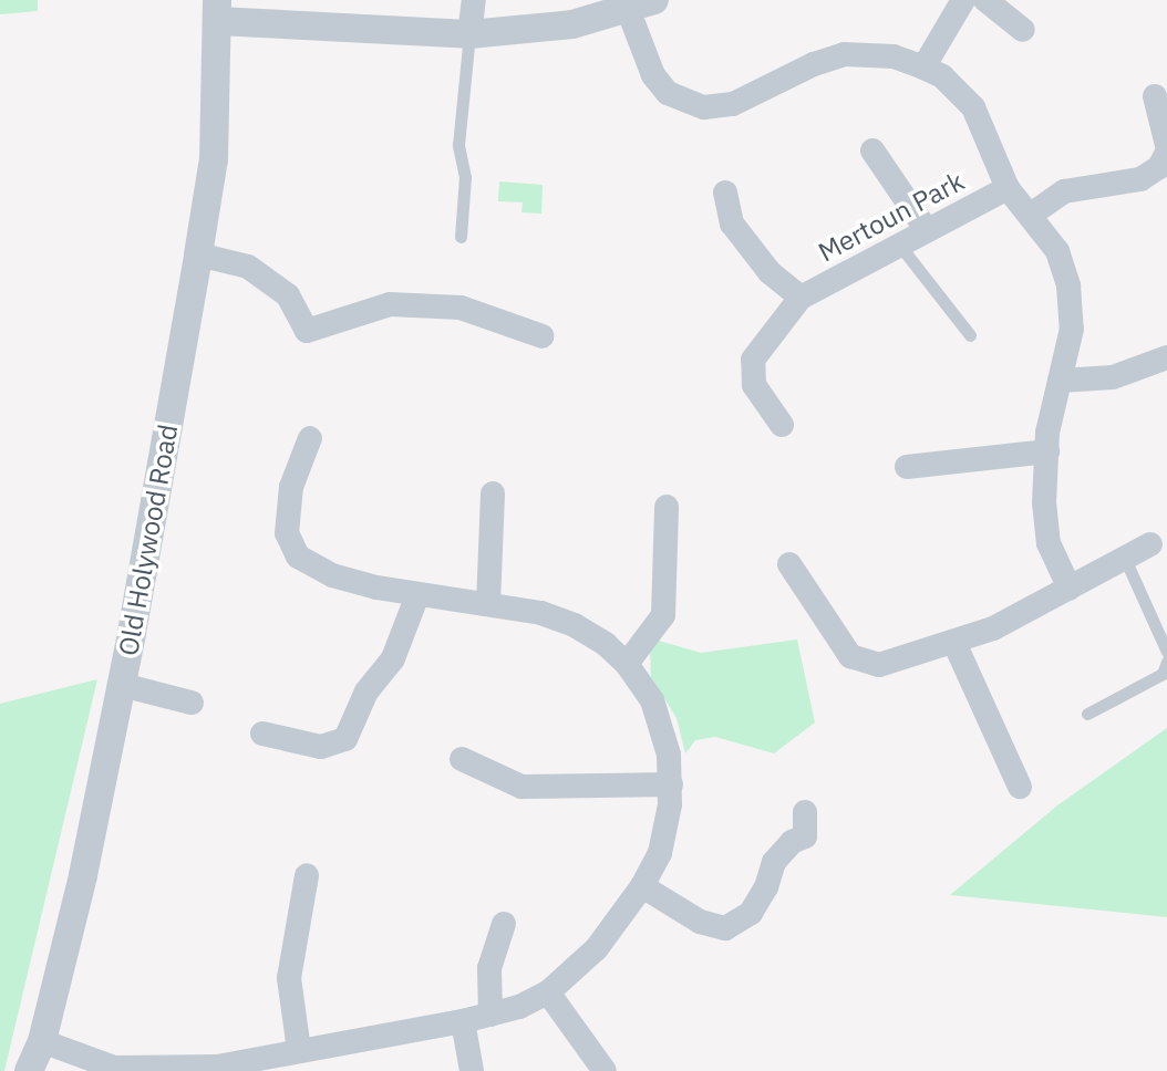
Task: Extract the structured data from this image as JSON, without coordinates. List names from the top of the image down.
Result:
{
  "streets": {
    "street": ["Mertoun Park", "Old Holywood Road"]
  }
}
